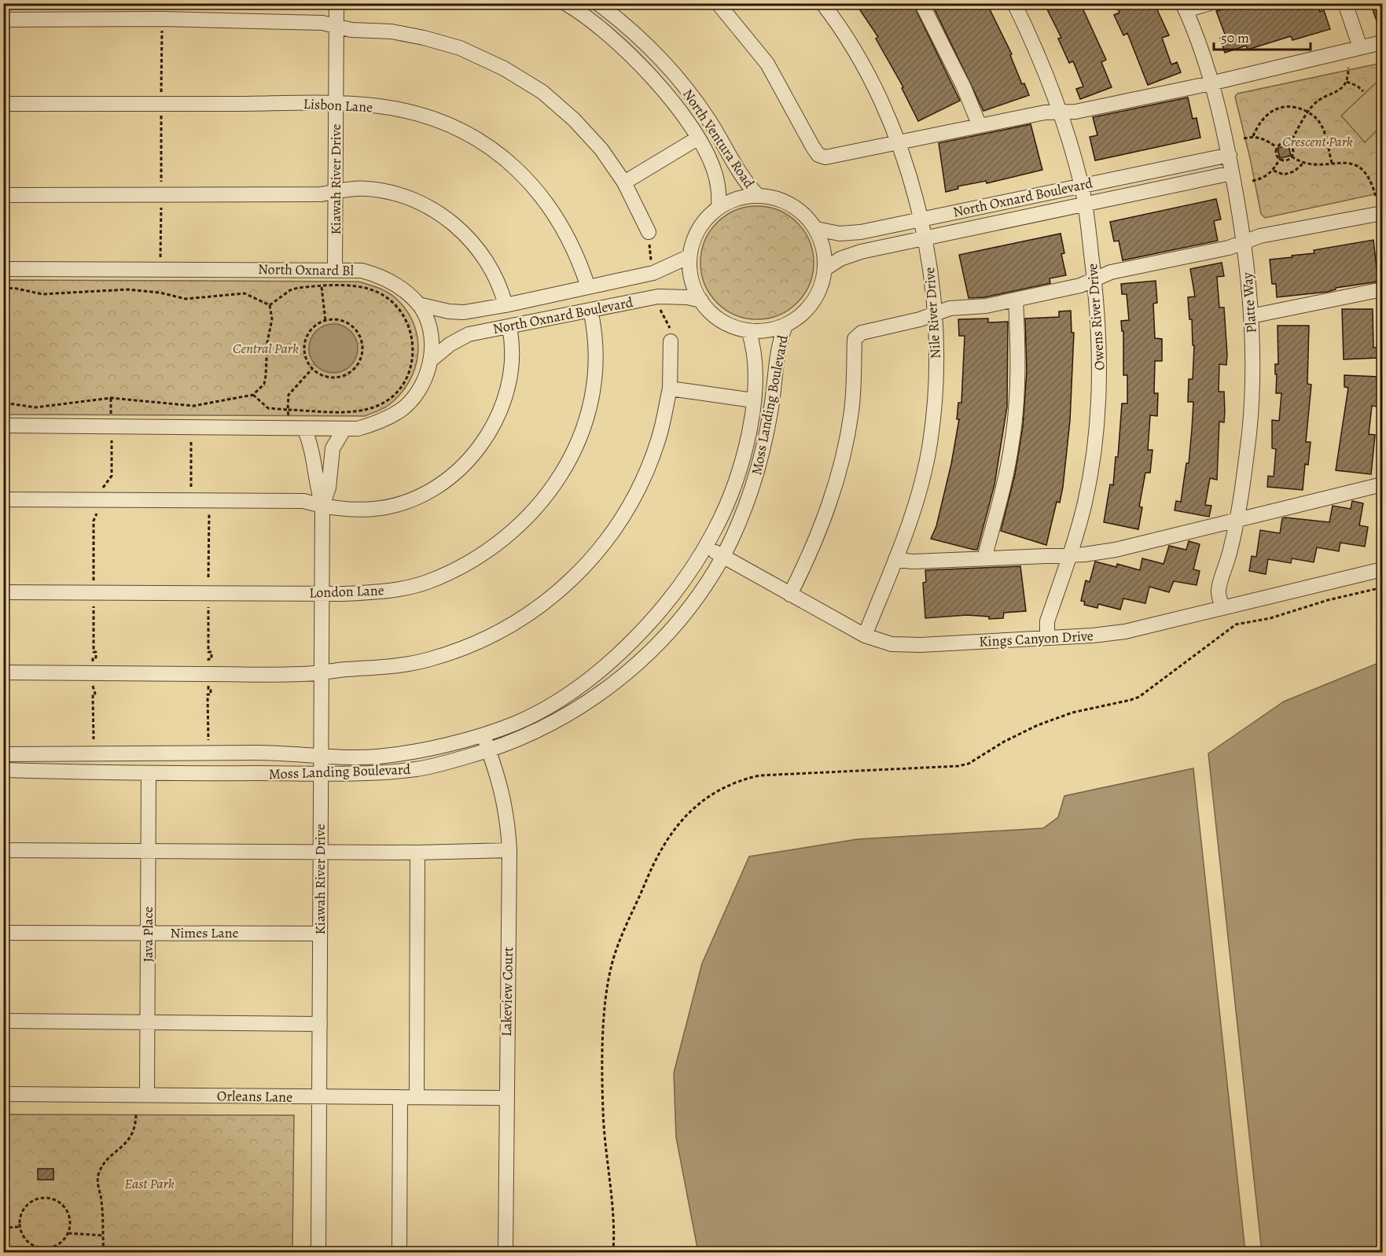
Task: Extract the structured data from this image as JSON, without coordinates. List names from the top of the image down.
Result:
{
  "streets": {
    "street": [
      "Lisbon Lane",
      "North Ventura Road",
      "Kiawah River Drive",
      "North Oxnard Boulevard",
      "North Oxnard Bl",
      "Platte Way",
      "Nile River Drive",
      "Owens River Drive",
      "Moss Landing Boulevard",
      "London Lane",
      "Kings Canyon Drive",
      "Nimes Lane",
      "Java Place",
      "Lakeview Court",
      "Orleans Lane"
    ]
  },
  "crossings": [
    ["Lisbon Lane", "Kiawah River Drive"],
    ["Lisbon Lane", "North Oxnard Boulevard"],
    ["North Ventura Road", "North Oxnard Boulevard"],
    ["North Ventura Road", "Moss Landing Boulevard"],
    ["Kiawah River Drive", "North Oxnard Bl"],
    ["Kiawah River Drive", "Moss Landing Boulevard"],
    ["Kiawah River Drive", "London Lane"],
    ["Kiawah River Drive", "Nimes Lane"],
    ["Kiawah River Drive", "Orleans Lane"],
    ["North Oxnard Boulevard", "North Oxnard Bl"],
    ["North Oxnard Boulevard", "Platte Way"],
    ["North Oxnard Boulevard", "Nile River Drive"],
    ["North Oxnard Boulevard", "Owens River Drive"],
    ["North Oxnard Boulevard", "Moss Landing Boulevard"],
    ["North Oxnard Boulevard", "London Lane"],
    ["Platte Way", "Kings Canyon Drive"],
    ["Nile River Drive", "Kings Canyon Drive"],
    ["Owens River Drive", "Kings Canyon Drive"],
    ["Moss Landing Boulevard", "Kings Canyon Drive"],
    ["Moss Landing Boulevard", "Java Place"],
    ["Moss Landing Boulevard", "Lakeview Court"],
    ["Nimes Lane", "Java Place"],
    ["Java Place", "Orleans Lane"],
    ["Lakeview Court", "Orleans Lane"]
  ],
  "parks": ["Crescent Park", "Central Park", "East Park"],
  "scale_bar": "50 m"
}
